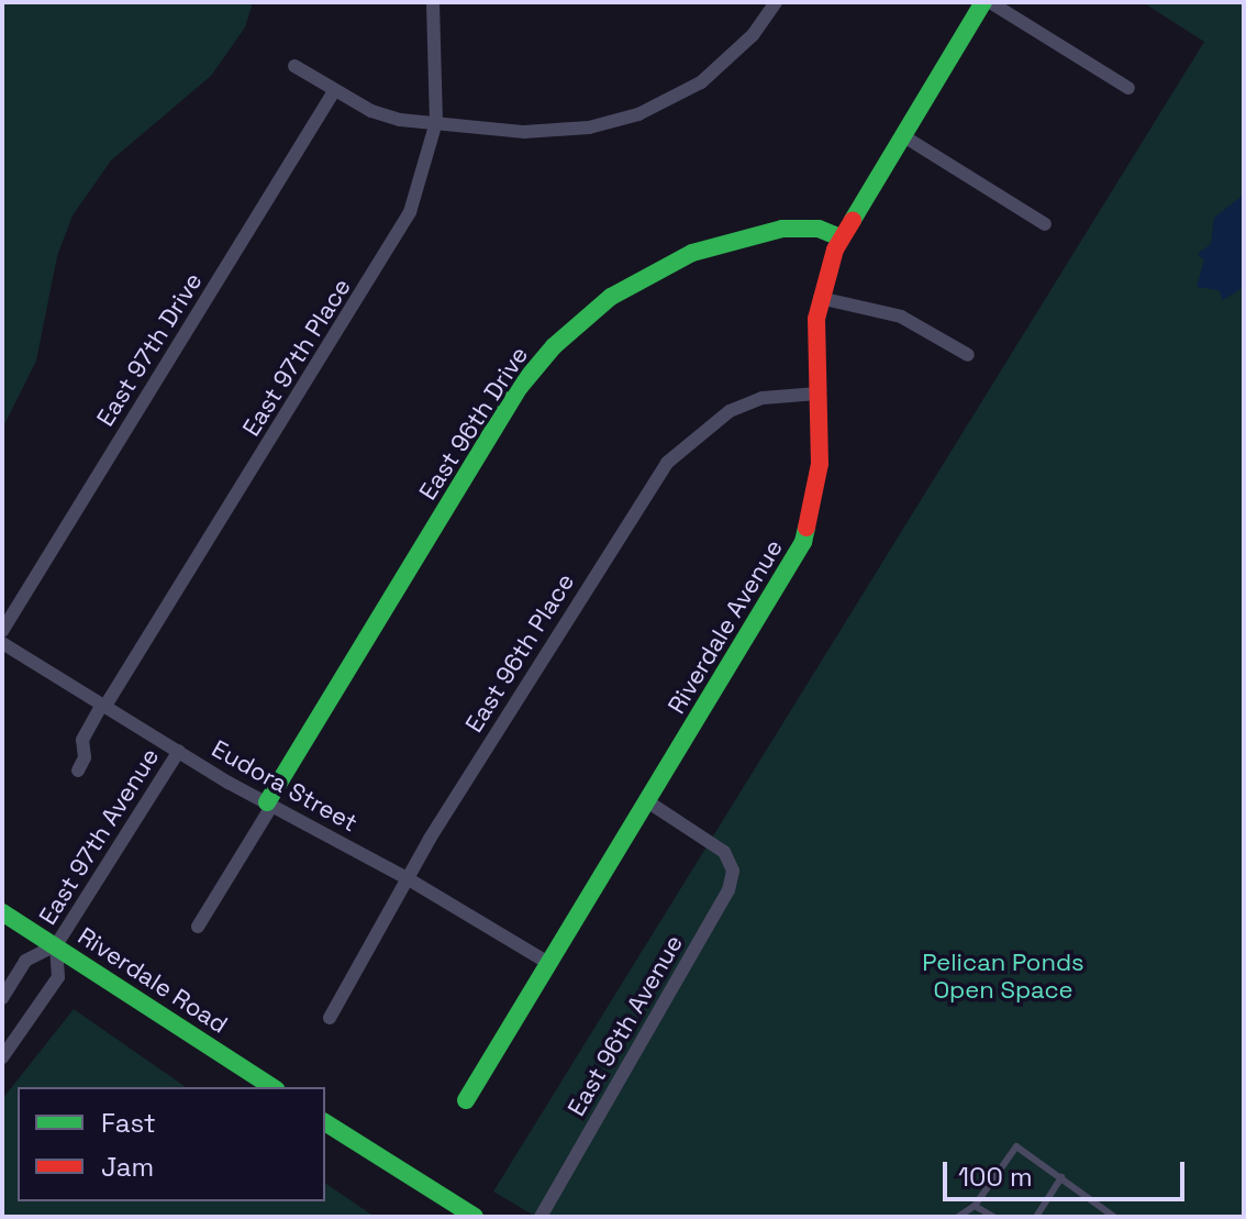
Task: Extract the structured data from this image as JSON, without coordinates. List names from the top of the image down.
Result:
{
  "streets": {
    "street": [
      "East 97th Drive",
      "East 97th Place",
      "East 96th Drive",
      "Riverdale Avenue",
      "East 96th Place",
      "Eudora Street",
      "East 97th Avenue",
      "Riverdale Road",
      "East 96th Avenue"
    ]
  },
  "crossings": [
    ["East 97th Place", "Eudora Street"],
    ["East 96th Drive", "Riverdale Avenue"],
    ["East 96th Drive", "Eudora Street"],
    ["Riverdale Avenue", "East 96th Place"],
    ["Riverdale Avenue", "Eudora Street"],
    ["Riverdale Avenue", "East 96th Avenue"],
    ["East 96th Place", "Eudora Street"],
    ["Eudora Street", "East 97th Avenue"],
    ["East 97th Avenue", "Riverdale Road"]
  ],
  "parks": ["Pelican Ponds Open Space"],
  "legend": ["Fast", "Jam"],
  "scale_bar": "100 m"
}
